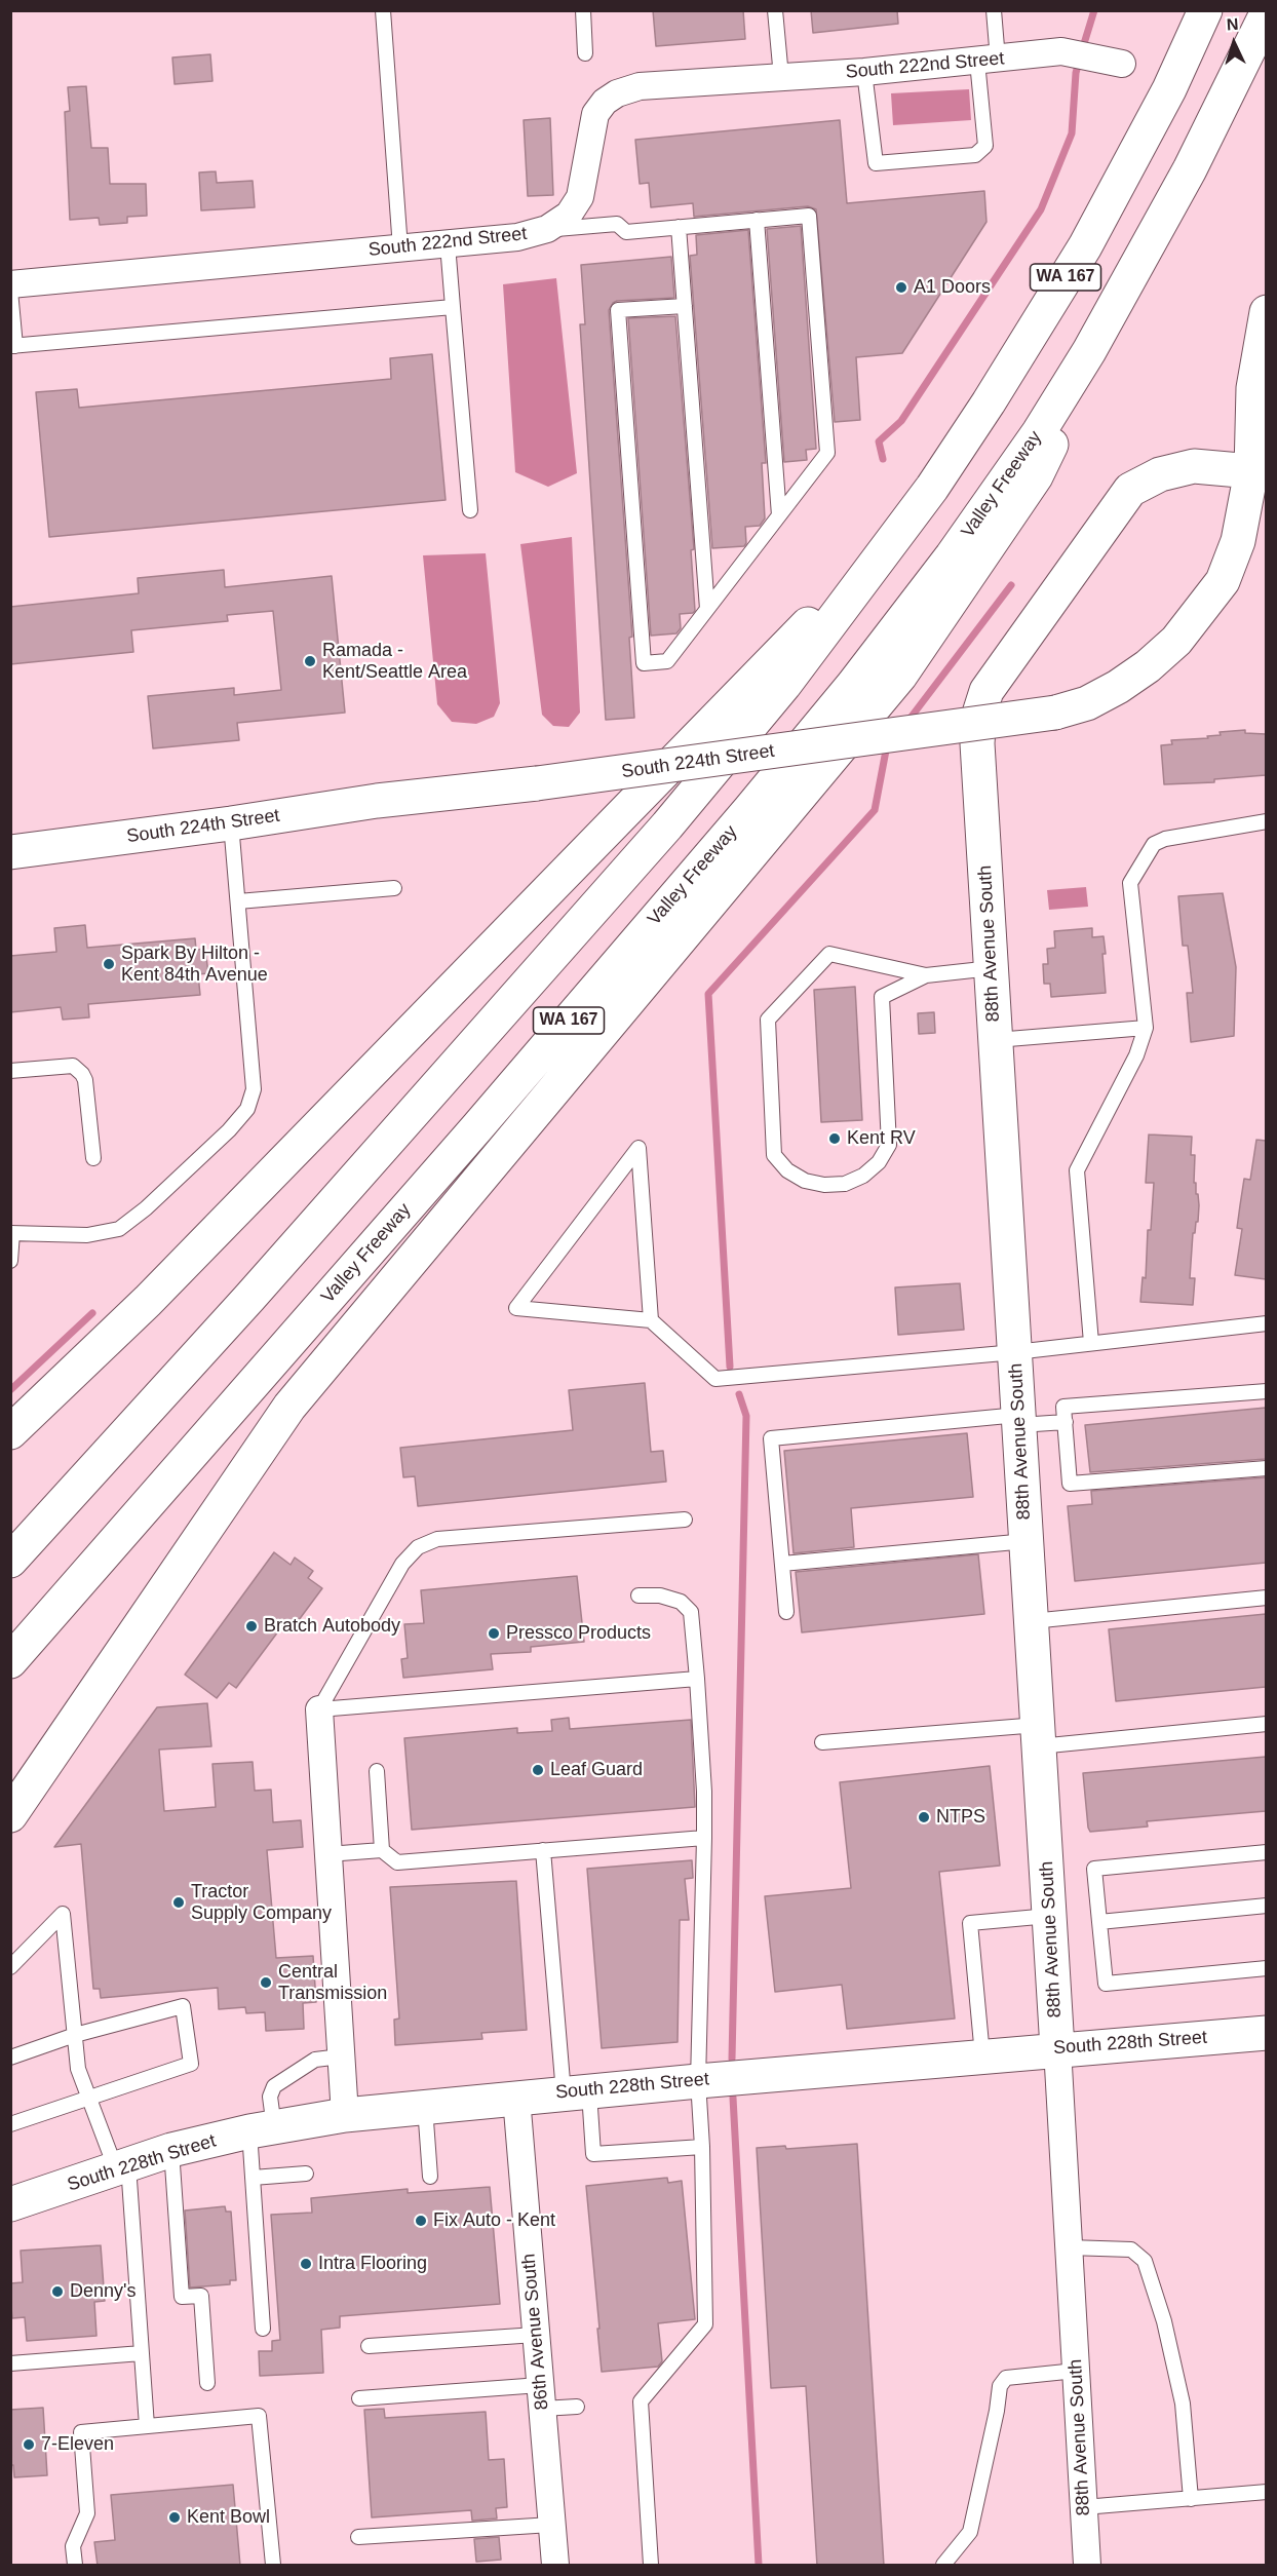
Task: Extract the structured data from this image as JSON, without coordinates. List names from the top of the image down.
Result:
{
  "streets": {
    "main road": [
      "WA 167",
      "Valley Freeway",
      "South 224th Street",
      "88th Avenue South",
      "South 228th Street"
    ],
    "street": ["South 222nd Street", "86th Avenue South"]
  },
  "crossings": [
    ["South 224th Street", "88th Avenue South"],
    ["88th Avenue South", "South 228th Street"],
    ["South 228th Street", "86th Avenue South"]
  ],
  "places": [
    "A1 Doors",
    "Ramada - Kent/Seattle Area",
    "Spark By Hilton - Kent 84th Avenue",
    "Kent RV",
    "Bratch Autobody",
    "Pressco Products",
    "Leaf Guard",
    "NTPS",
    "Tractor Supply Company",
    "Central Transmission",
    "Fix Auto - Kent",
    "Intra Flooring",
    "Denny's",
    "7-Eleven",
    "Kent Bowl"
  ],
  "north": "top"
}
